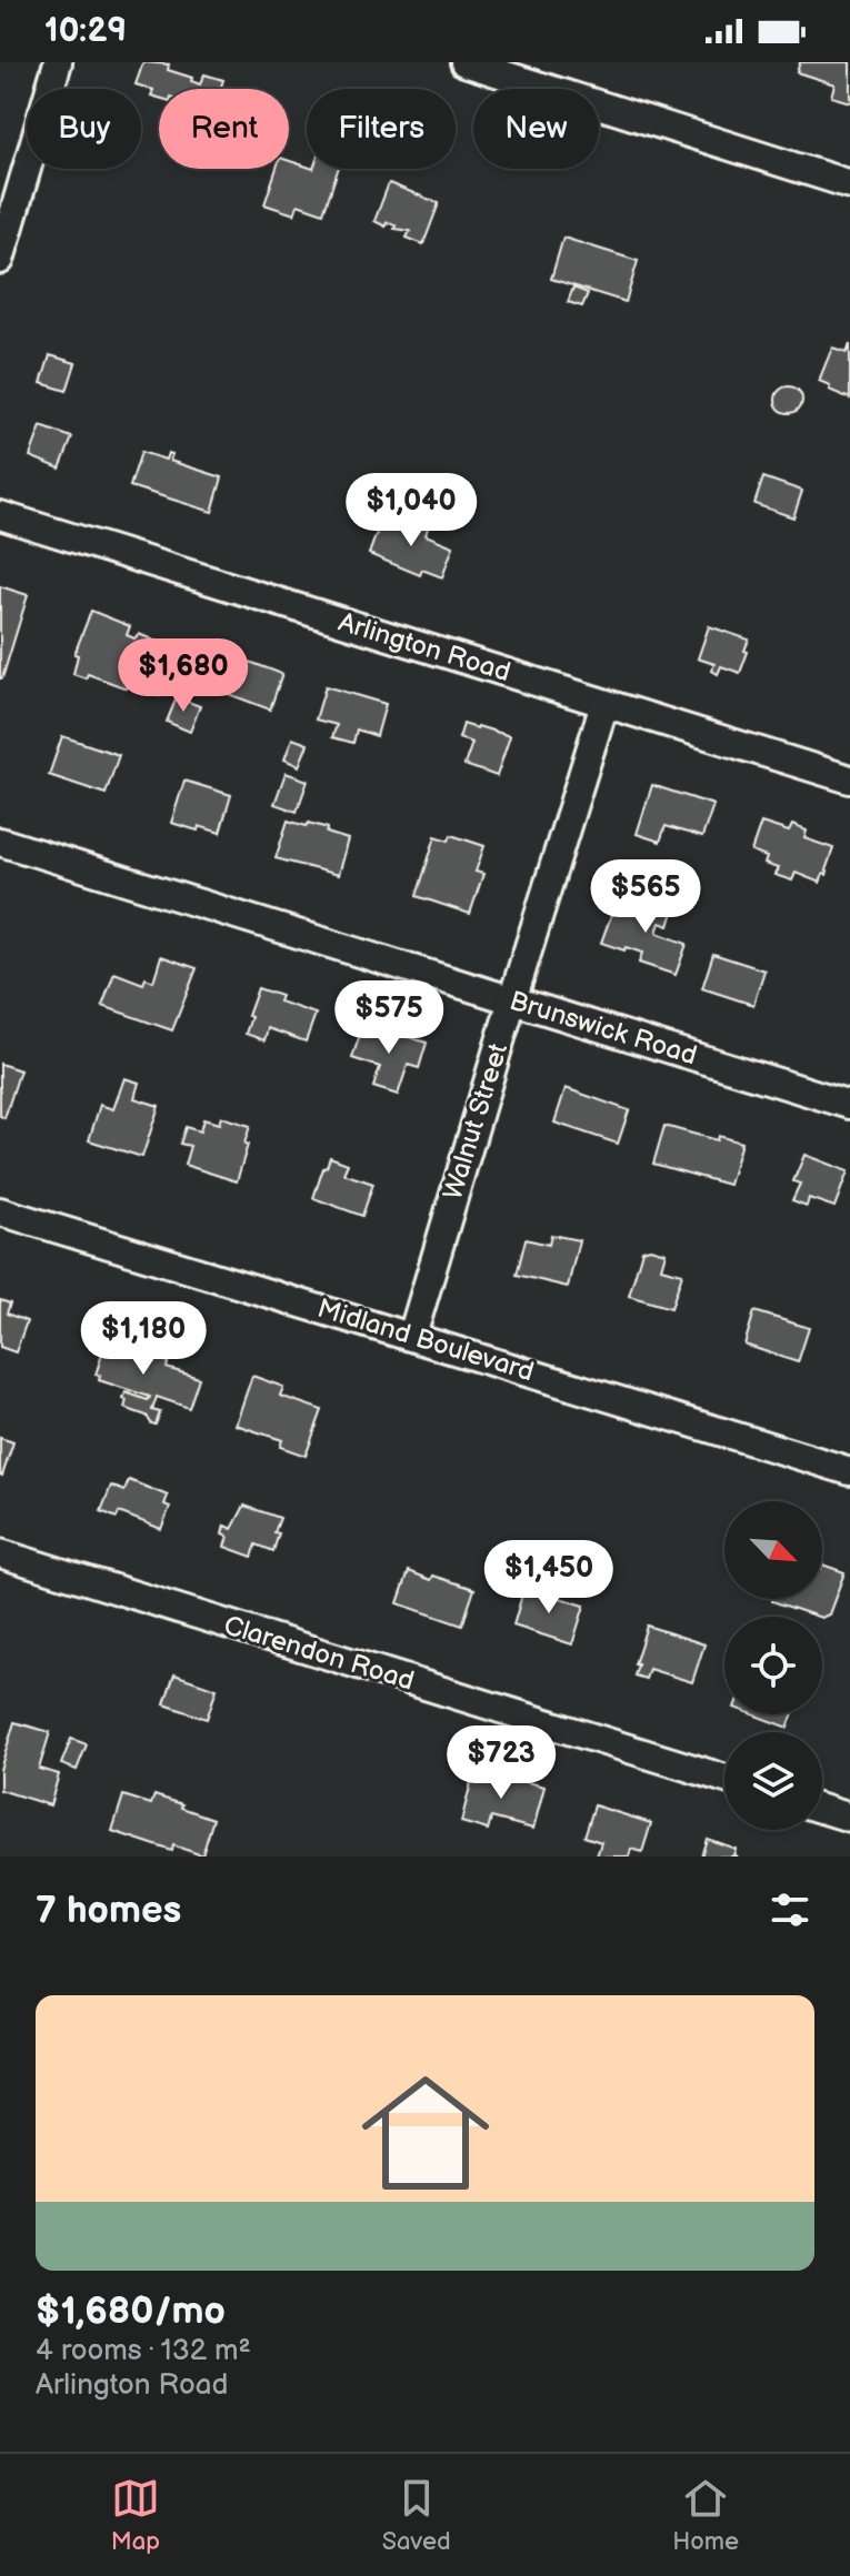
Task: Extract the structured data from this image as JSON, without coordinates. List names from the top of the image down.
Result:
{
  "streets": {
    "street": [
      "Arlington Road",
      "Brunswick Road",
      "Walnut Street",
      "Midland Boulevard",
      "Clarendon Road"
    ]
  },
  "crossings": [
    ["Arlington Road", "Walnut Street"],
    ["Brunswick Road", "Walnut Street"],
    ["Walnut Street", "Midland Boulevard"]
  ],
  "north": "bottom right",
  "page": {
    "status": "10:29",
    "chip": [
      "Buy",
      "Rent",
      "Filters",
      "New"
    ],
    "price": [
      "$1,040",
      "$1,680",
      "$565",
      "$575",
      "$1,180",
      "$1,450",
      "$723"
    ],
    "heading": "7 homes",
    "list": [
      {
        "name": "$1,680/mo",
        "note": "4 rooms · 132 m² · Arlington Road"
      }
    ],
    "tabs": ["Map", "Saved", "Home"]
  }
}
